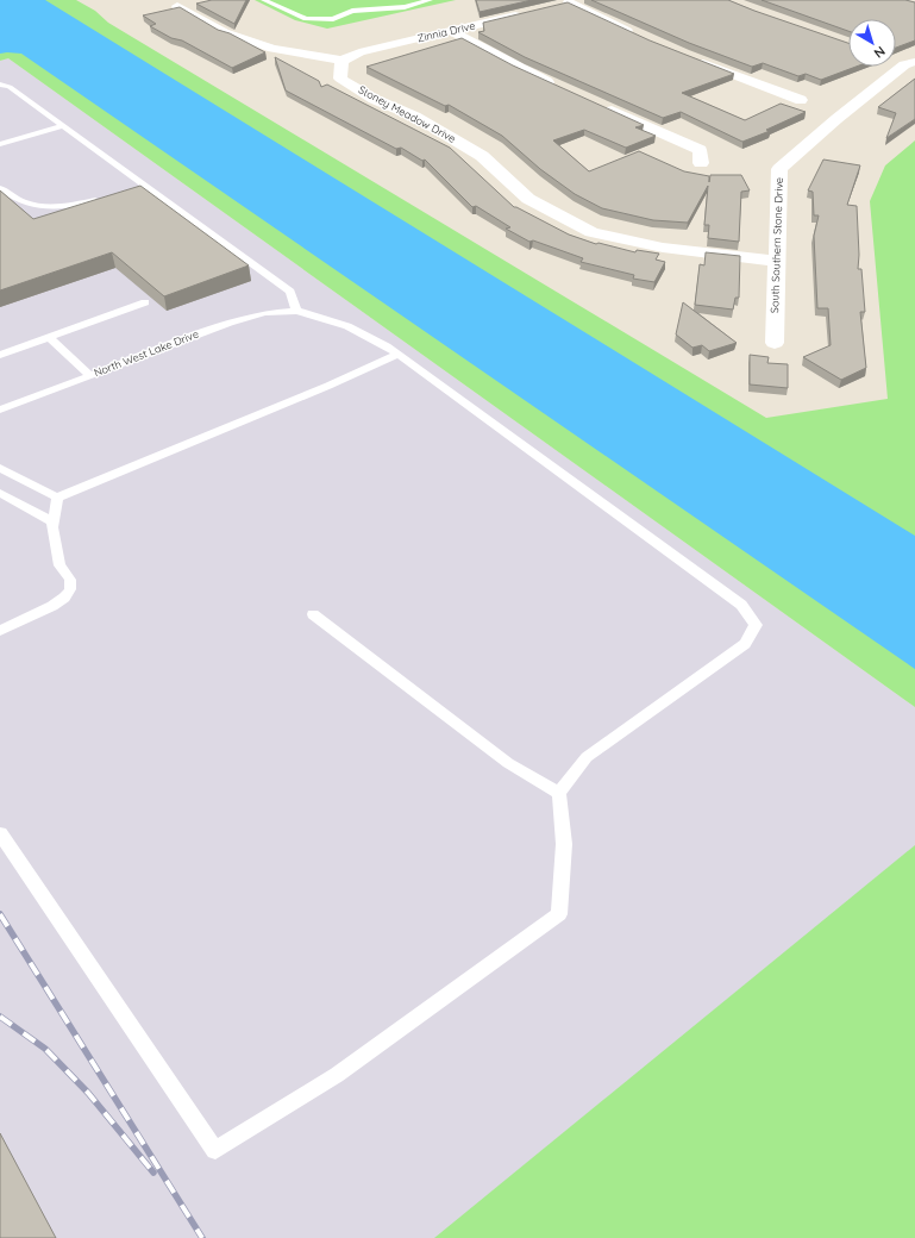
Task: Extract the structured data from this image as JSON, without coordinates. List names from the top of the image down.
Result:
{
  "streets": {
    "street": ["Zinnia Drive", "Stoney Meadow Drive", "South Southern Stone Drive"],
    "lane": ["North West Lake Drive"]
  },
  "crossings": [
    ["Zinnia Drive", "Stoney Meadow Drive"],
    ["Stoney Meadow Drive", "South Southern Stone Drive"]
  ],
  "north": "bottom right"
}
